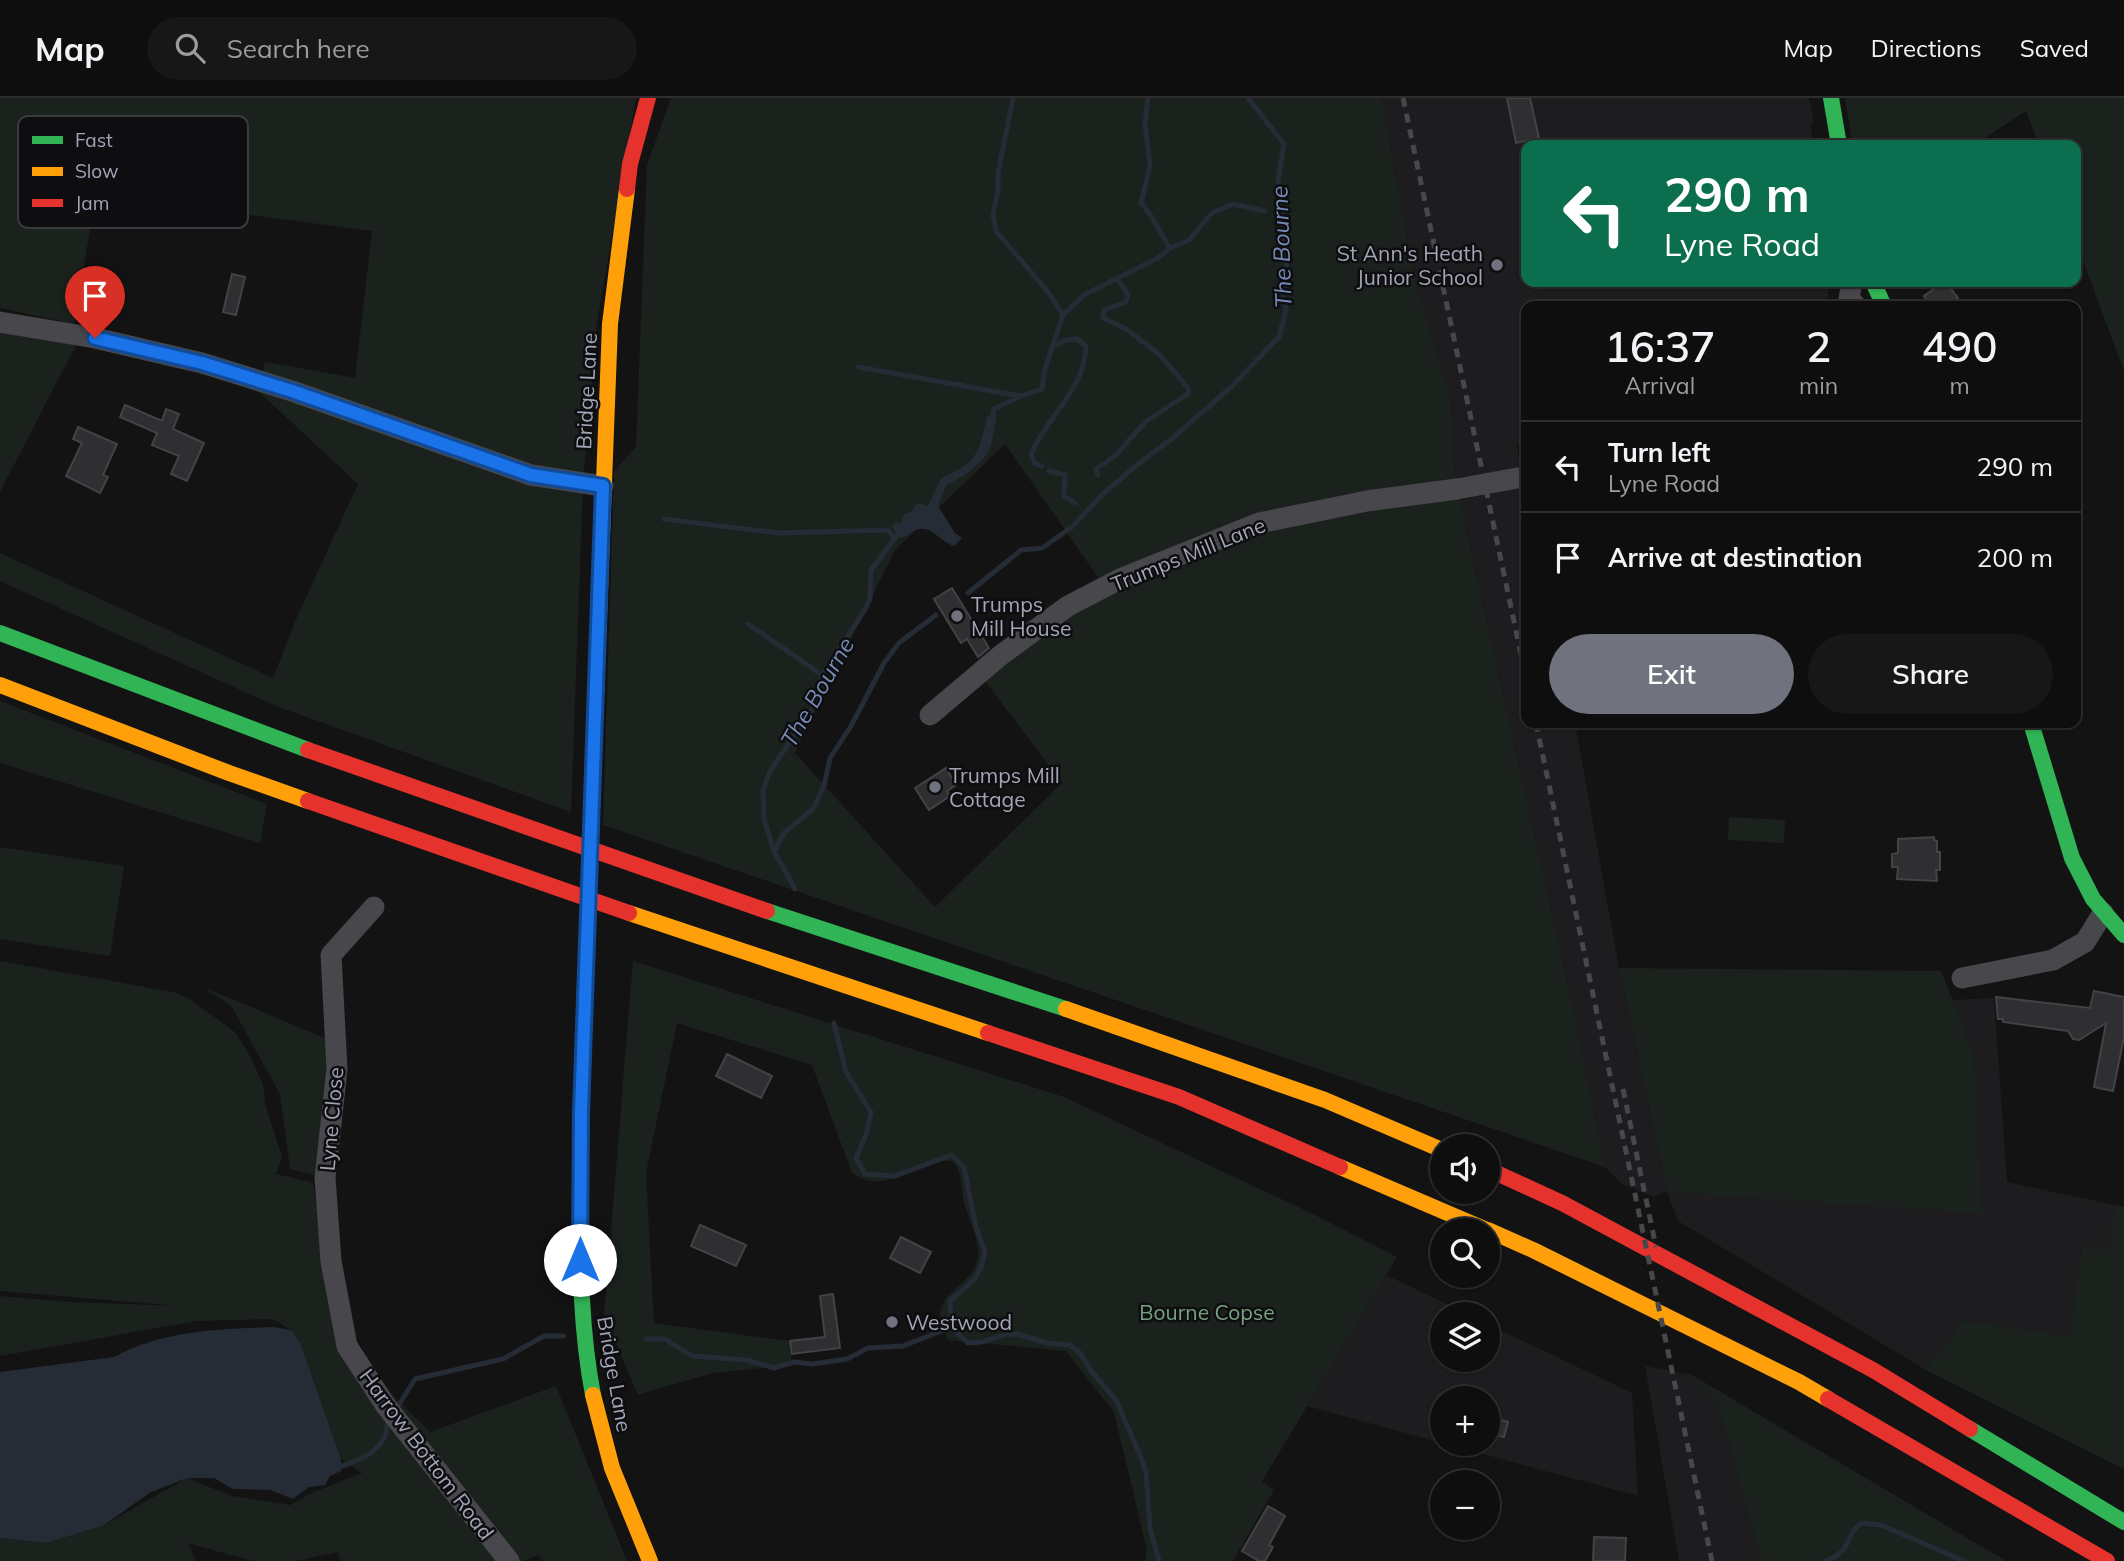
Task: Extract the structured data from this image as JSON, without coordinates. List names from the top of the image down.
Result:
{
  "streets": {
    "main road": ["Bridge Lane"],
    "street": ["Trumps Mill Lane", "Lyne Close", "Harrow Bottom Road"]
  },
  "crossings": [
    ["Lyne Close", "Harrow Bottom Road"]
  ],
  "water": ["The Bourne"],
  "parks": ["Bourne Copse"],
  "places": [
    "St Ann's Heath Junior School",
    "Trumps Mill House",
    "Trumps Mill Cottage",
    "Westwood"
  ],
  "legend": ["Fast", "Slow", "Jam"],
  "page": {
    "header": "Map",
    "search": "Search here",
    "nav": ["Map", "Directions", "Saved"],
    "turn": ["290 m", "Lyne Road"],
    "eta": [
      "16:37",
      "Arrival",
      "2",
      "min",
      "490",
      "m"
    ],
    "list": [
      {
        "name": "Turn left",
        "note": "Lyne Road",
        "value": "290 m"
      },
      {
        "name": "Arrive at destination",
        "value": "200 m"
      }
    ],
    "buttons": ["Exit", "Share"],
    "map_buttons": ["+", "−"]
  }
}
